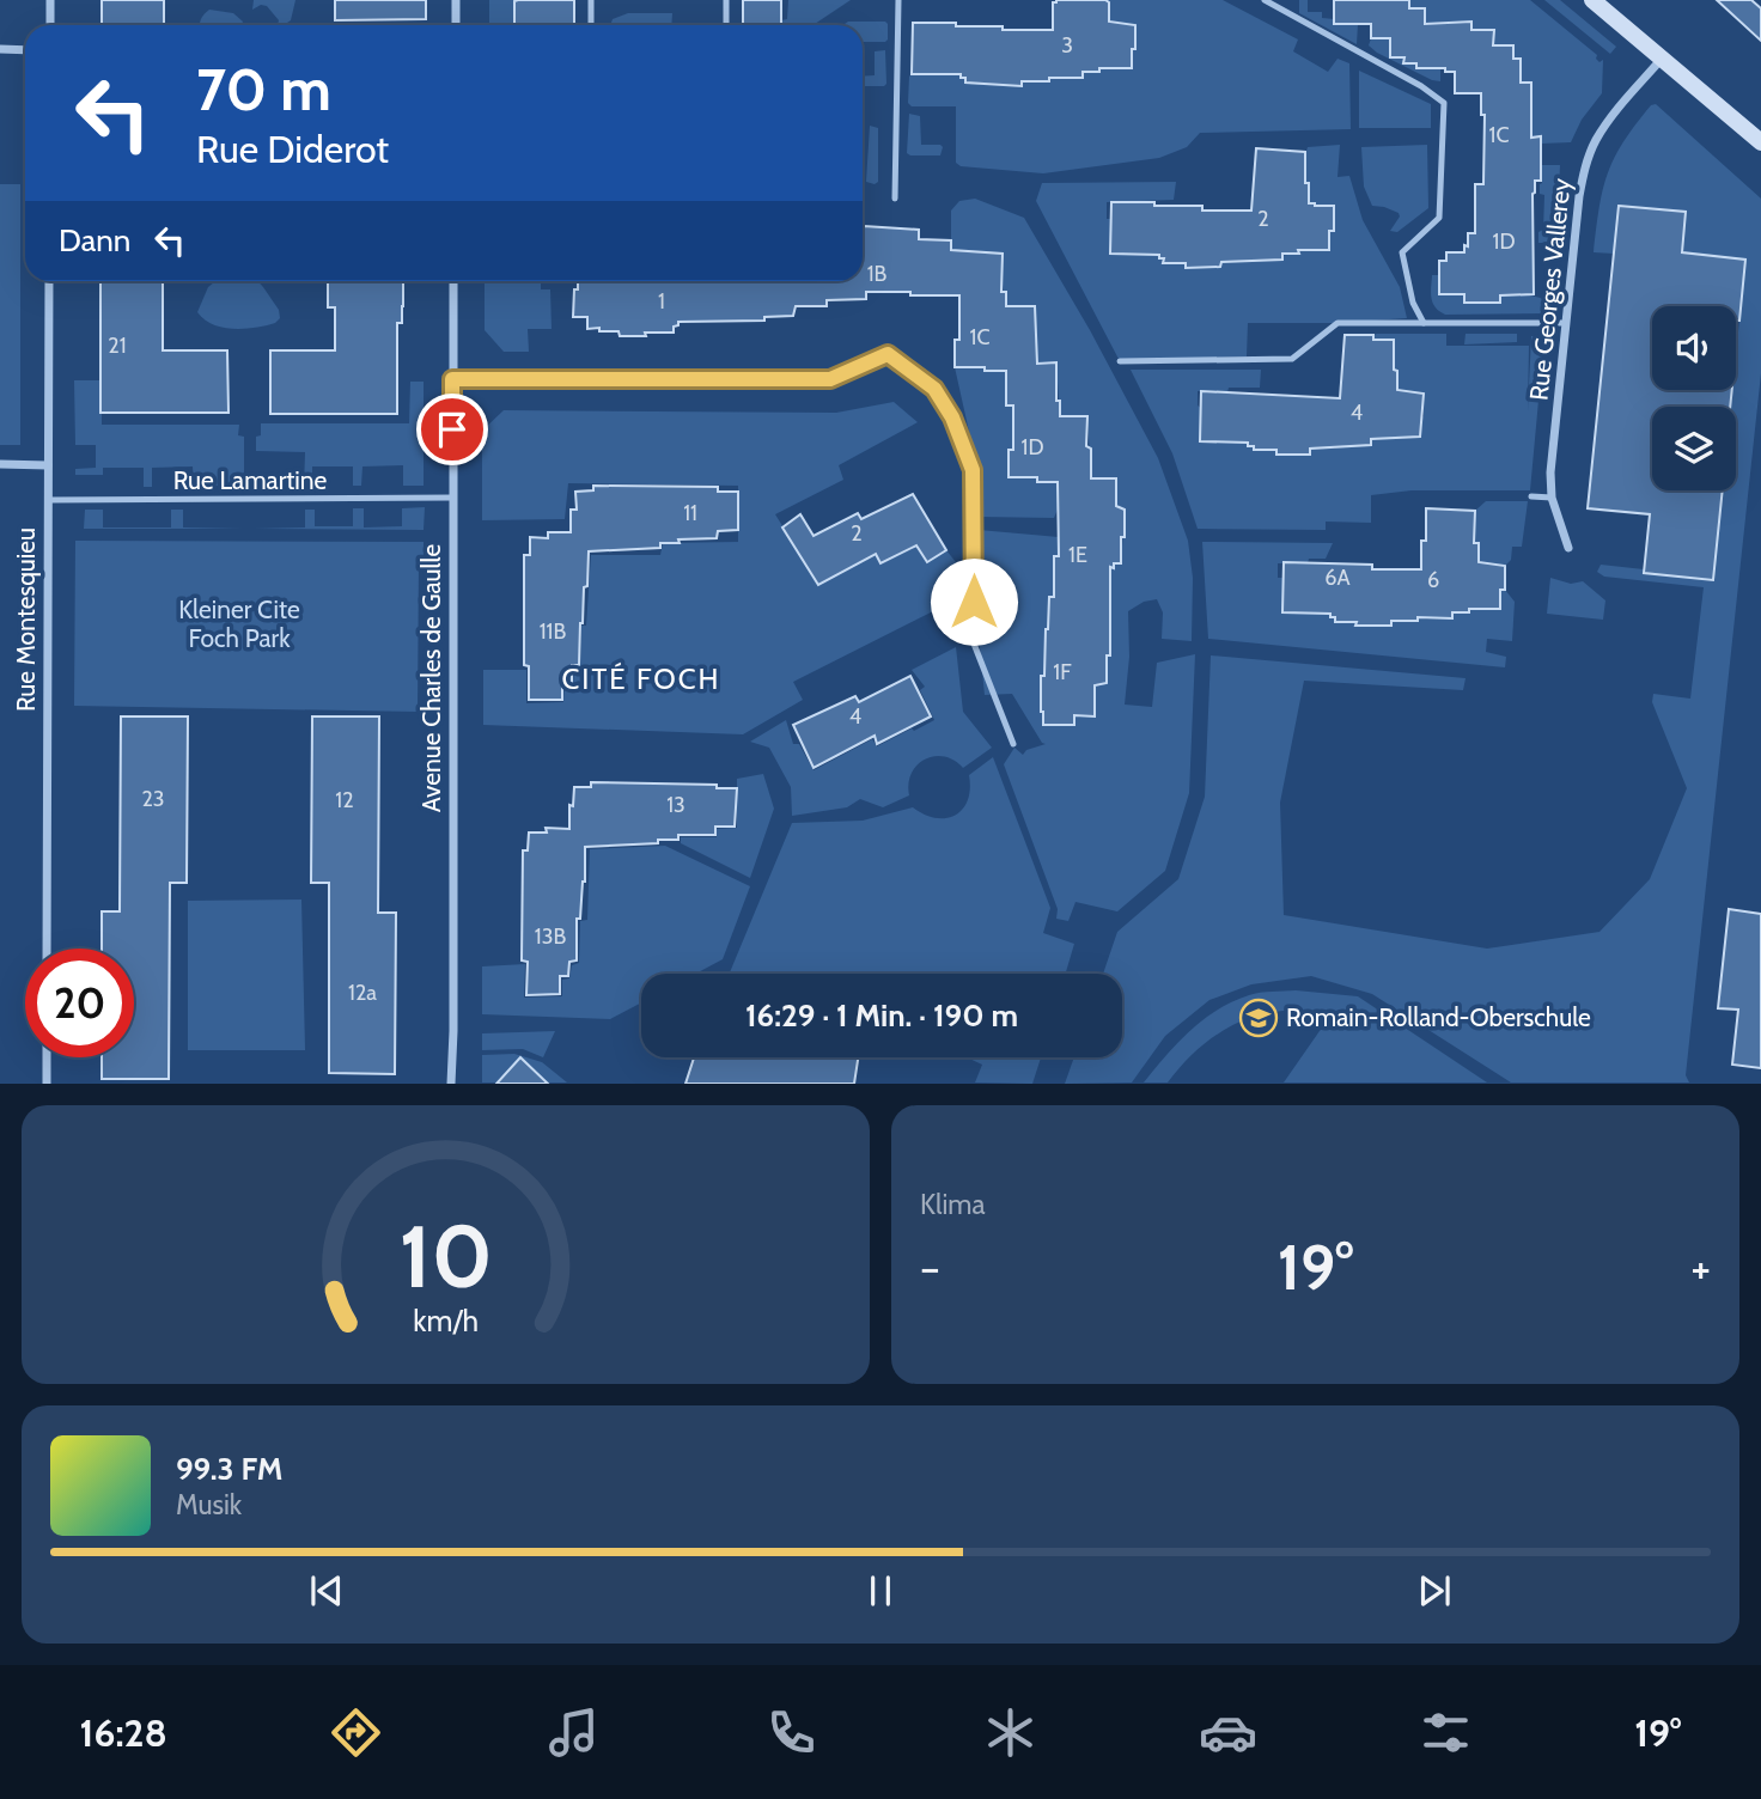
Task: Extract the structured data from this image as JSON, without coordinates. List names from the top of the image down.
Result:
{
  "streets": {
    "street": ["Rue Georges Vallerey", "Rue Montesquieu", "Avenue Charles de Gaulle"],
    "lane": ["Rue Lamartine"]
  },
  "crossings": [
    ["Rue Lamartine", "Rue Montesquieu"],
    ["Rue Lamartine", "Avenue Charles de Gaulle"]
  ],
  "districts": ["CITÉ FOCH"],
  "parks": ["Kleiner Cite Foch Park"],
  "places": {
    "school or university": ["Romain-Rolland-Oberschule"]
  },
  "house_numbers": [
    "3",
    "1C",
    "2",
    "1D",
    "1B",
    "1",
    "1C",
    "21",
    "4",
    "1D",
    "11",
    "2",
    "1E",
    "6A",
    "6",
    "11B",
    "1F",
    "4",
    "23",
    "12",
    "13",
    "13B",
    "12a"
  ],
  "page": {
    "turn": ["70 m", "Rue Diderot"],
    "then": "Dann",
    "limit": "20",
    "trip": "16:29 · 1 Min. · 190 m",
    "tile": "Klima",
    "heat": ["−", "19°", "+"],
    "song": ["99.3 FM", "Musik"],
    "tabs": ["16:28", "19°"],
    "gauge": ["10", "km/h"]
  }
}
